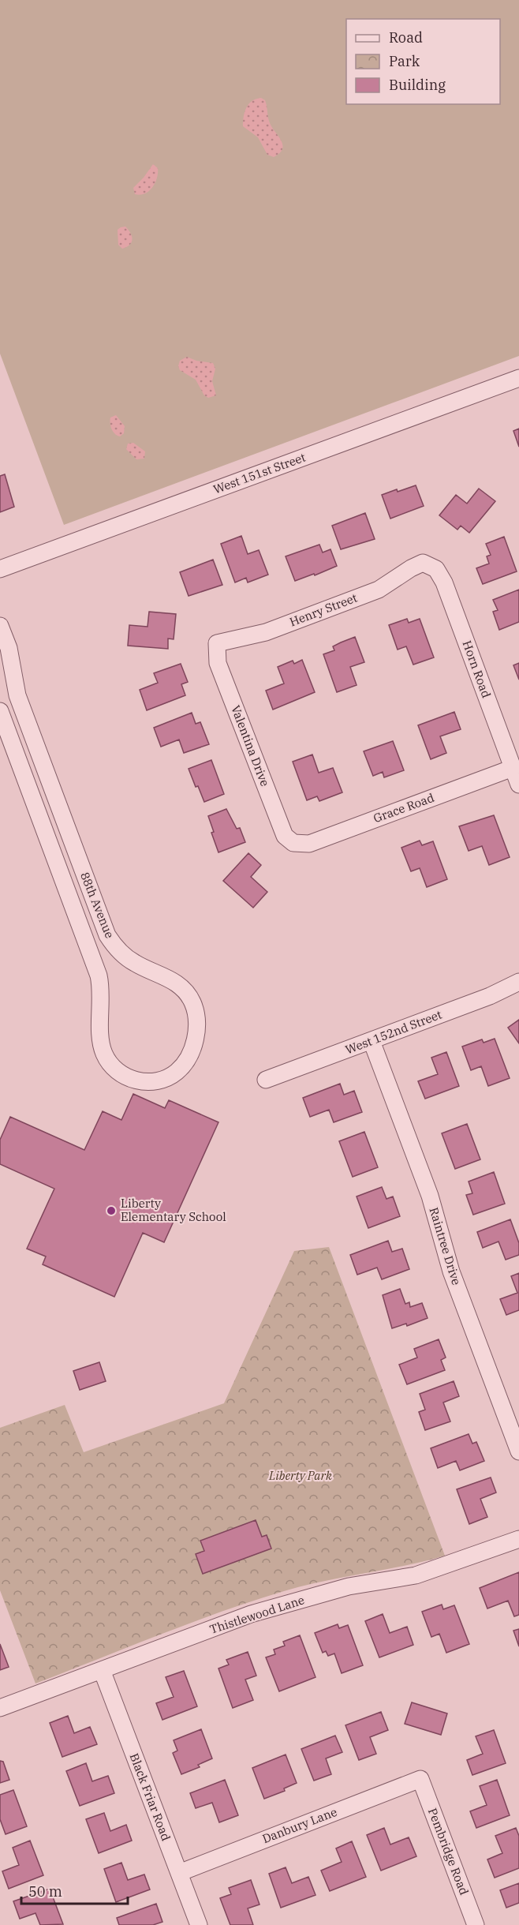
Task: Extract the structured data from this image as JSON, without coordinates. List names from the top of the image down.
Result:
{
  "streets": {
    "street": [
      "West 151st Street",
      "Henry Street",
      "Horn Road",
      "Valentina Drive",
      "Grace Road",
      "88th Avenue",
      "West 152nd Street",
      "Raintree Drive",
      "Thistlewood Lane",
      "Black Friar Road",
      "Danbury Lane",
      "Pembridge Road"
    ]
  },
  "crossings": [
    ["Henry Street", "Horn Road"],
    ["Henry Street", "Valentina Drive"],
    ["Horn Road", "Grace Road"],
    ["Valentina Drive", "Grace Road"],
    ["West 152nd Street", "Raintree Drive"],
    ["Thistlewood Lane", "Black Friar Road"],
    ["Black Friar Road", "Danbury Lane"],
    ["Danbury Lane", "Pembridge Road"]
  ],
  "parks": ["Liberty Park"],
  "places": ["Liberty Elementary School"],
  "legend": ["Road", "Park", "Building"],
  "scale_bar": "50 m"
}
